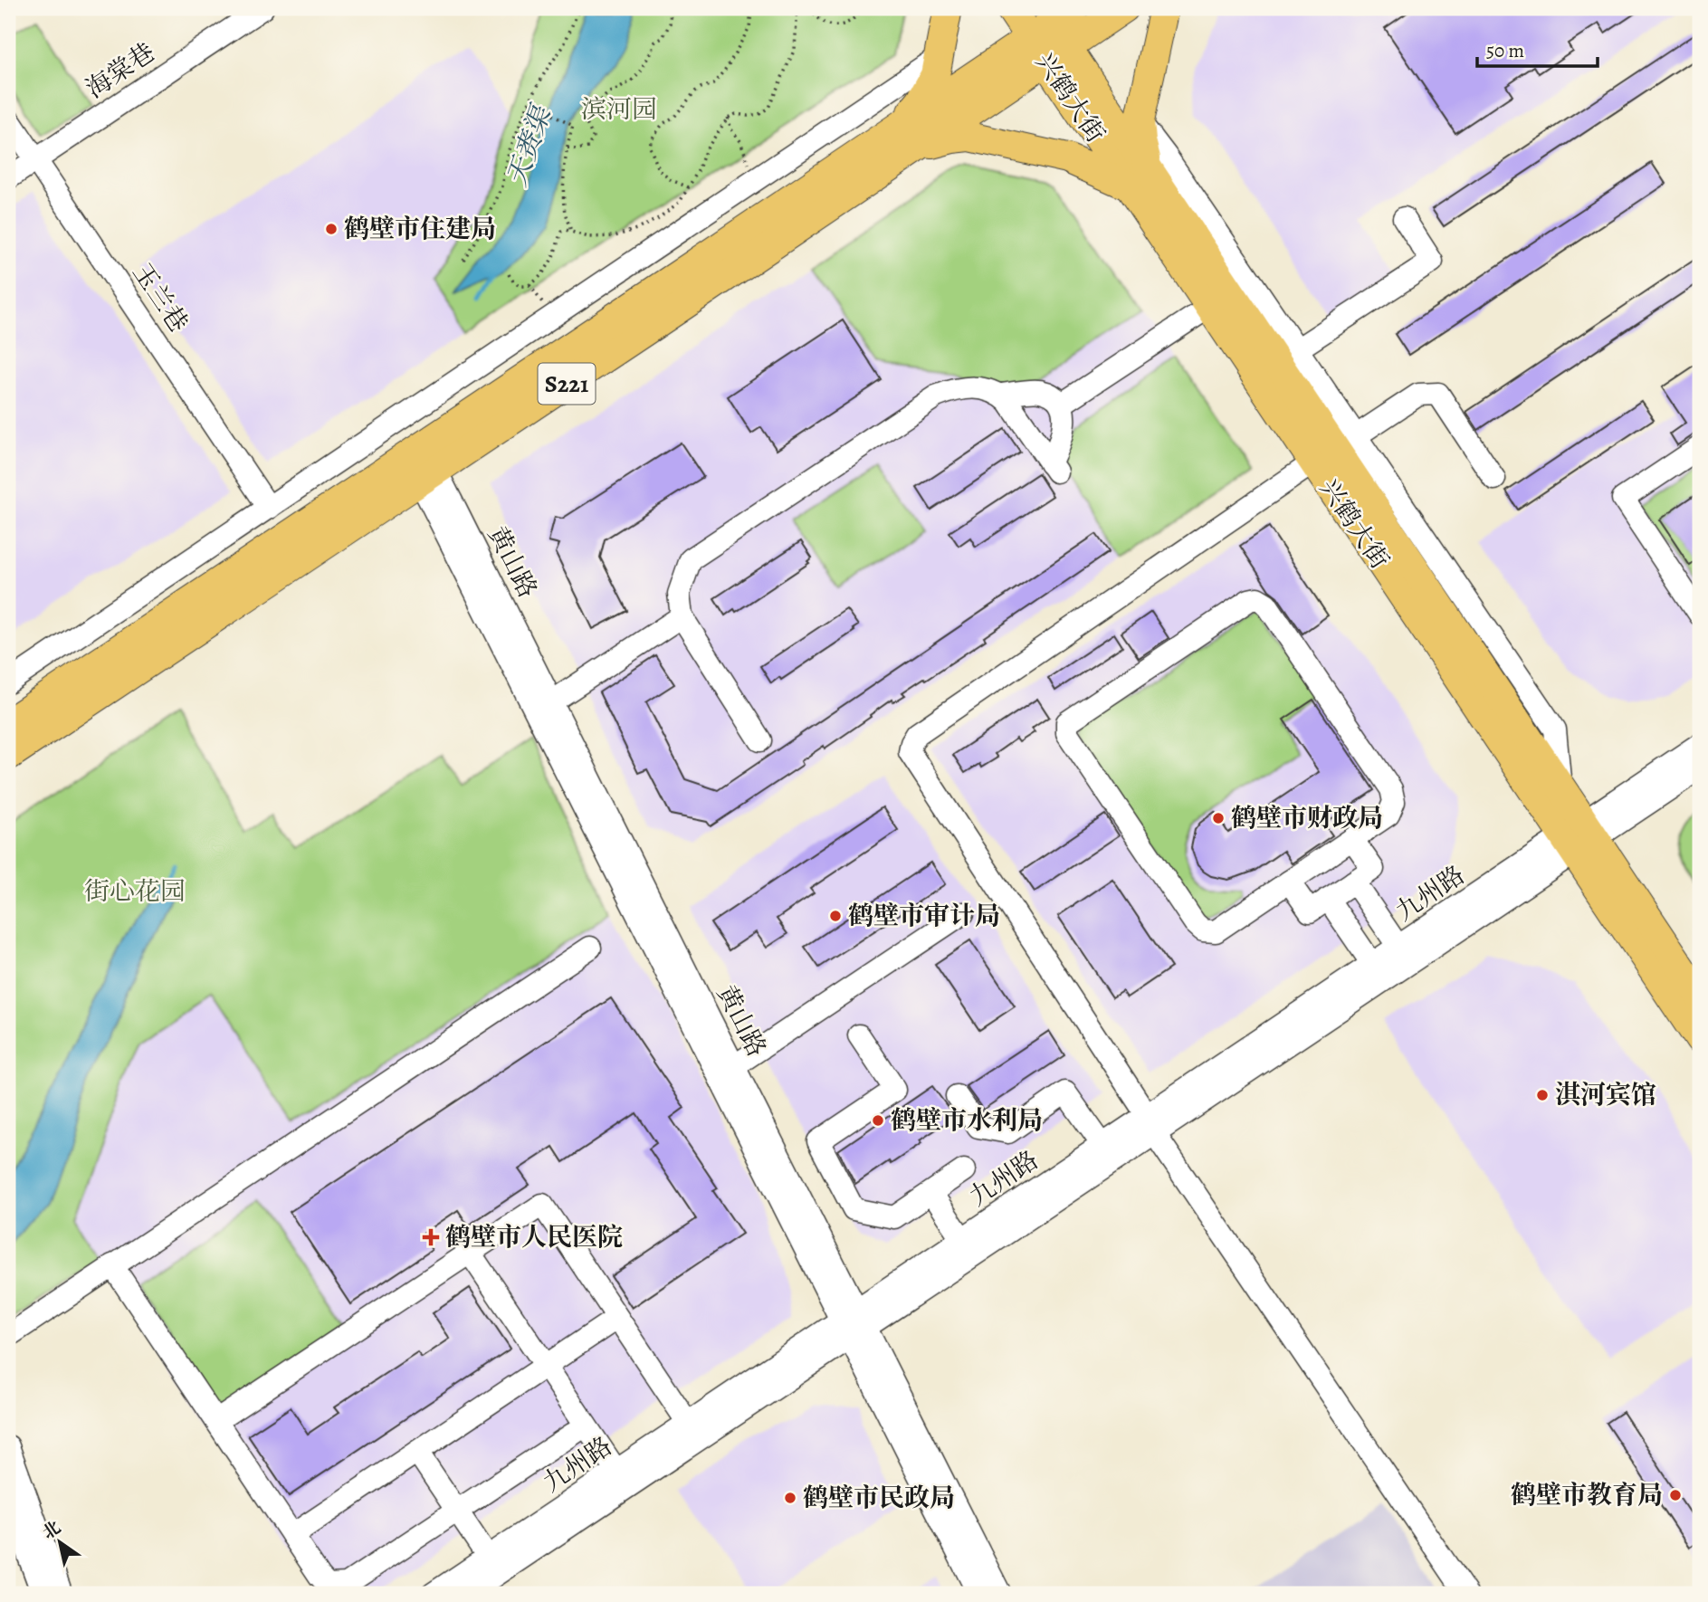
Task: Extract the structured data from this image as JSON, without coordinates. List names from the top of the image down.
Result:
{
  "streets": {
    "main road": ["兴鹤大街", "S221"],
    "street": [
      "海棠巷",
      "玉兰巷",
      "黄山路",
      "九州路"
    ]
  },
  "crossings": [
    ["海棠巷", "玉兰巷"],
    ["兴鹤大街", "S221"],
    ["兴鹤大街", "九州路"],
    ["S221", "黄山路"],
    ["黄山路", "九州路"]
  ],
  "water": ["天赉渠"],
  "parks": ["滨河园", "街心花园"],
  "places": {
    "other": [
      "鹤壁市住建局",
      "鹤壁市财政局",
      "鹤壁市审计局",
      "淇河宾馆",
      "鹤壁市水利局",
      "鹤壁市教育局",
      "鹤壁市民政局"
    ],
    "health": ["鹤壁市人民医院"]
  },
  "scale_bar": "50 m",
  "north": "top left"
}
